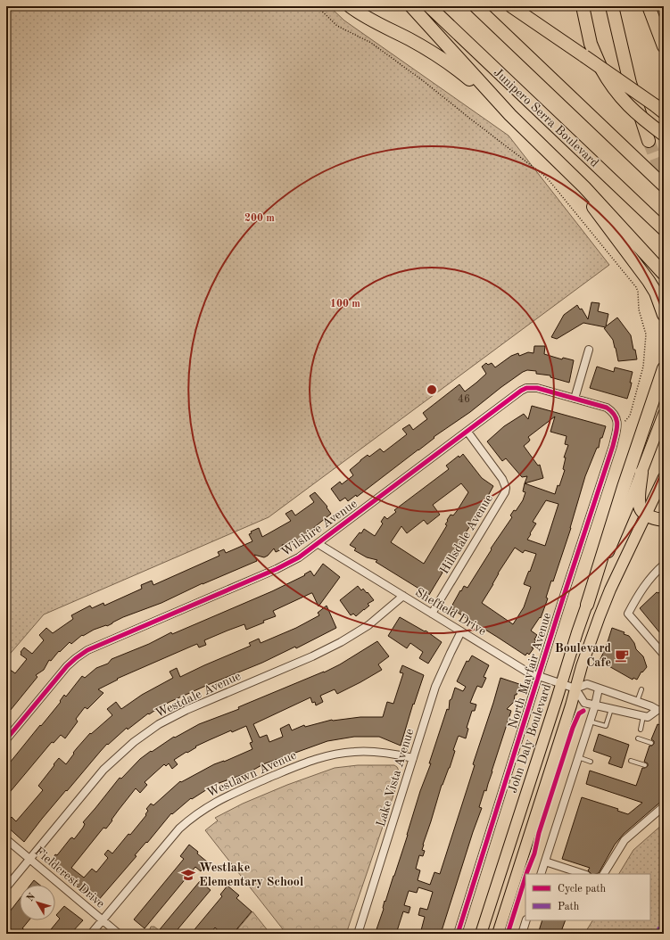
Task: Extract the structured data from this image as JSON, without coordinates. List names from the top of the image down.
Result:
{
  "streets": {
    "highway": ["Junipero Serra Boulevard"],
    "main road": ["John Daly Boulevard"],
    "street": [
      "Wilshire Avenue",
      "Hillsdale Avenue",
      "Sheffield Drive",
      "North Mayfair Avenue",
      "Westdale Avenue",
      "Westlawn Avenue",
      "Lake Vista Avenue",
      "Fieldcrest Drive"
    ]
  },
  "crossings": [
    ["Wilshire Avenue", "Hillsdale Avenue"],
    ["Wilshire Avenue", "Sheffield Drive"],
    ["Wilshire Avenue", "North Mayfair Avenue"],
    ["Hillsdale Avenue", "Sheffield Drive"],
    ["Sheffield Drive", "North Mayfair Avenue"],
    ["Sheffield Drive", "Westdale Avenue"],
    ["Sheffield Drive", "John Daly Boulevard"],
    ["Sheffield Drive", "Lake Vista Avenue"],
    ["Westdale Avenue", "Fieldcrest Drive"],
    ["Westlawn Avenue", "Lake Vista Avenue"],
    ["Westlawn Avenue", "Fieldcrest Drive"]
  ],
  "places": {
    "cafe": ["Boulevard Cafe"],
    "school or university": ["Westlake Elementary School"]
  },
  "house_numbers": ["46"],
  "legend": ["Cycle path", "Path"],
  "north": "top left",
  "rings": ["200 m", "100 m"]
}
